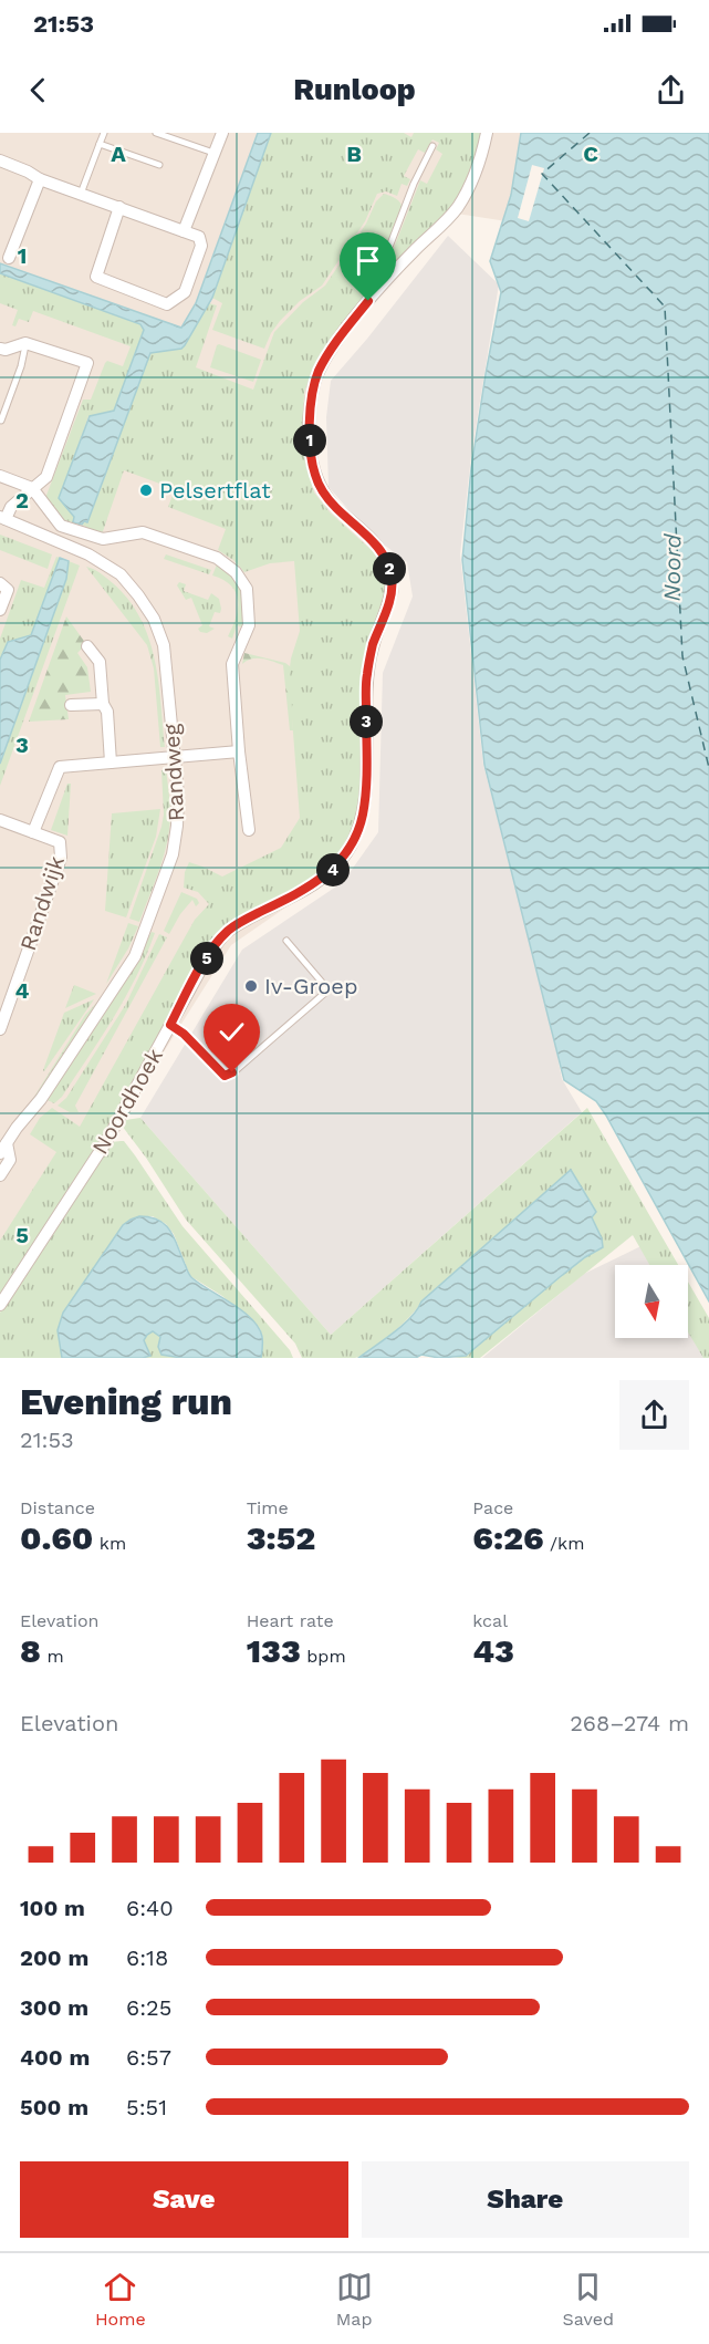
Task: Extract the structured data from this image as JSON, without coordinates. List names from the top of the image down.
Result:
{
  "streets": {
    "street": ["Randweg", "Randwijk", "Noordhoek"]
  },
  "crossings": [
    ["Randweg", "Randwijk"]
  ],
  "water": ["Noord"],
  "places": ["Pelsertflat", "Iv-Groep"],
  "north": "bottom",
  "page": {
    "status": "21:53",
    "header": "Runloop",
    "pins": [
      "1",
      "2",
      "3",
      "4",
      "5"
    ],
    "heading": ["Evening run", "21:53"],
    "stats": [
      ["Distance", "0.60 km"],
      ["Time", "3:52"],
      ["Pace", "6:26 /km"],
      ["Elevation", "8 m"],
      ["Heart rate", "133 bpm"],
      ["kcal", "43"]
    ],
    "chart": ["Elevation", "268–274 m"],
    "list": [
      {
        "name": "100 m",
        "note": "6:40"
      },
      {
        "name": "200 m",
        "note": "6:18"
      },
      {
        "name": "300 m",
        "note": "6:25"
      },
      {
        "name": "400 m",
        "note": "6:57"
      },
      {
        "name": "500 m",
        "note": "5:51"
      }
    ],
    "buttons": ["Save", "Share"],
    "tabs": ["Home", "Map", "Saved"]
  },
  "grid": {
    "columns": ["A", "B", "C"],
    "rows": [
      "1",
      "2",
      "3",
      "4",
      "5"
    ]
  }
}
